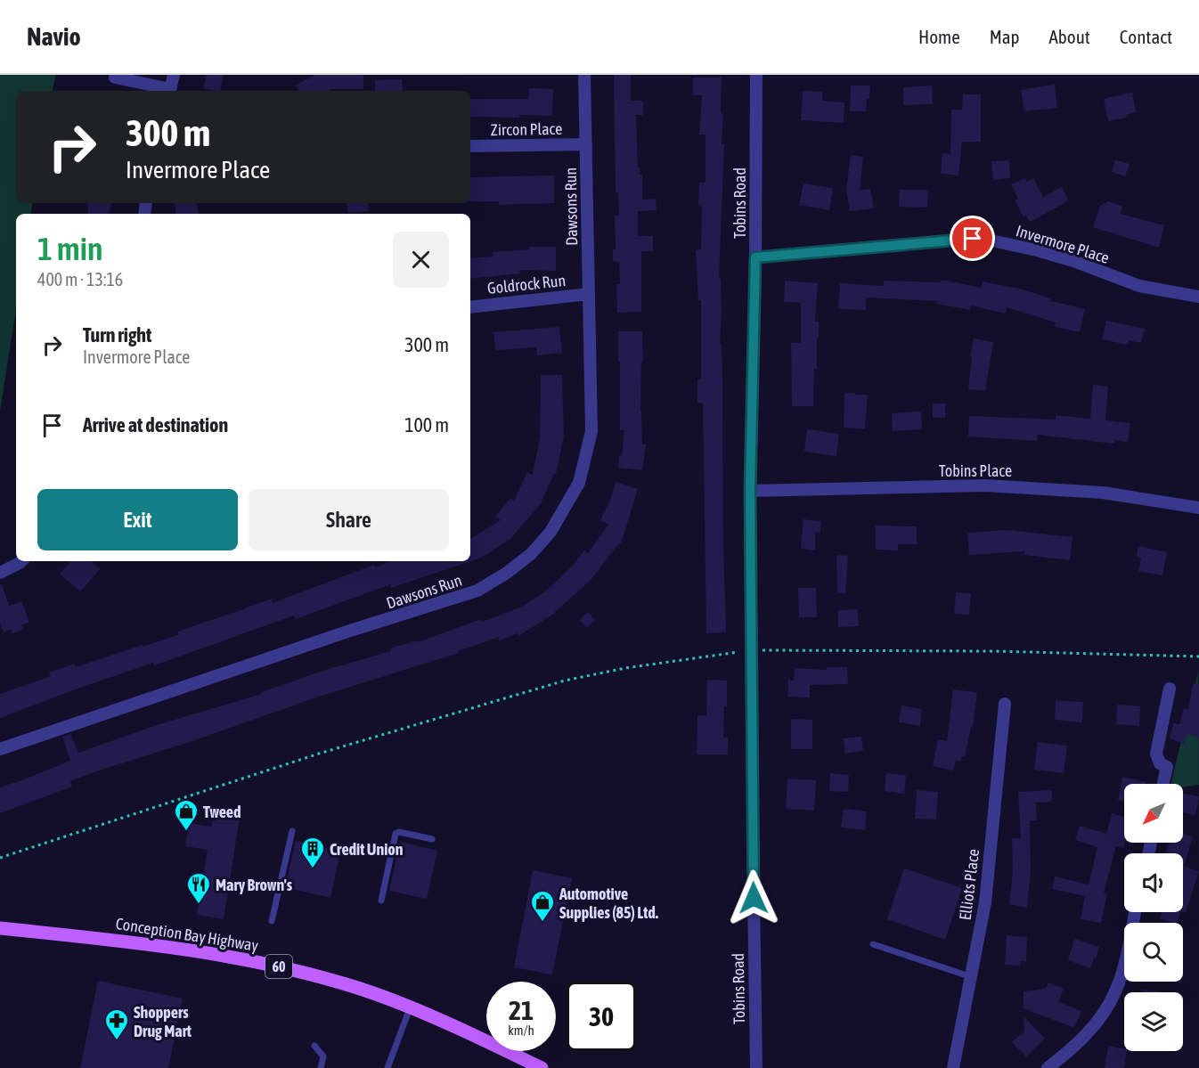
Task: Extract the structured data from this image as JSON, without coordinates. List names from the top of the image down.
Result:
{
  "streets": {
    "main road": ["Conception Bay Highway", "60"],
    "street": [
      "Zircon Place",
      "Tobins Road",
      "Dawsons Run",
      "Invermore Place",
      "Goldrock Run",
      "Tobins Place",
      "Elliots Place"
    ]
  },
  "crossings": [
    ["Zircon Place", "Dawsons Run"],
    ["Tobins Road", "Invermore Place"],
    ["Tobins Road", "Tobins Place"],
    ["Dawsons Run", "Goldrock Run"]
  ],
  "places": {
    "shop": ["Tweed", "Automotive Supplies (85) Ltd."],
    "building": ["Credit Union"],
    "restaurant": ["Mary Brown's"],
    "pharmacy": ["Shoppers Drug Mart"]
  },
  "north": "bottom left",
  "page": {
    "header": "Navio",
    "nav": [
      "Home",
      "Map",
      "About",
      "Contact"
    ],
    "turn": ["300 m", "Invermore Place"],
    "heading": ["1 min", "400 m · 13:16"],
    "list": [
      {
        "name": "Turn right",
        "note": "Invermore Place",
        "value": "300 m"
      },
      {
        "name": "Arrive at destination",
        "value": "100 m"
      }
    ],
    "buttons": ["Exit", "Share"],
    "speed": "21 km/h",
    "limit": "30"
  }
}
